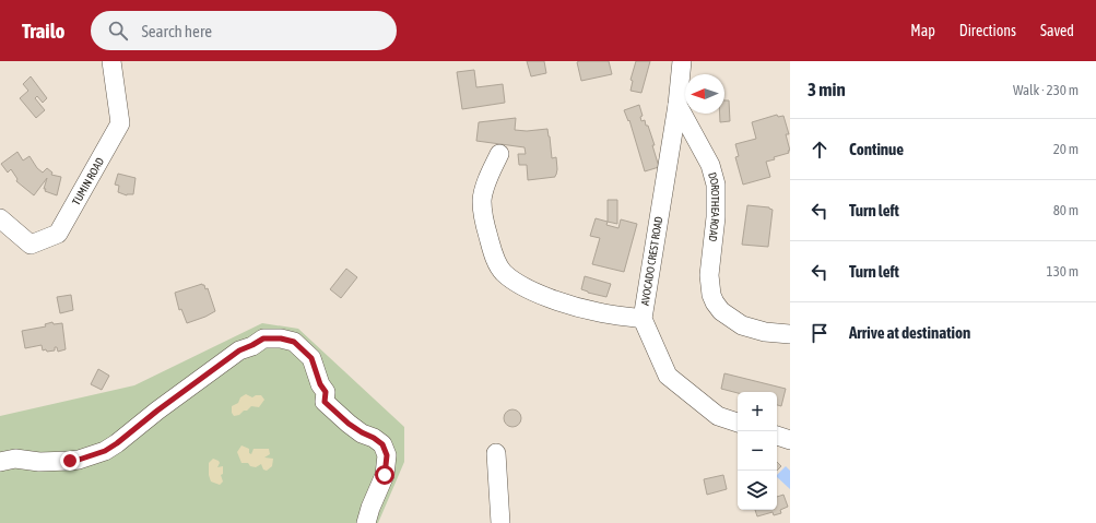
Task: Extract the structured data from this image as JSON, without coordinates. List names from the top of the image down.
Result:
{
  "streets": {
    "street": ["TUMIN ROAD", "DOROTHEA ROAD", "AVOCADO CREST ROAD"]
  },
  "crossings": [
    ["DOROTHEA ROAD", "AVOCADO CREST ROAD"]
  ],
  "north": "left",
  "page": {
    "header": "Trailo",
    "search": "Search here",
    "nav": ["Map", "Directions", "Saved"],
    "heading": ["3 min", "Walk · 230 m"],
    "list": [
      ["Continue", "20 m"],
      ["Turn left", "80 m"],
      ["Turn left", "130 m"],
      "Arrive at destination"
    ],
    "map_buttons": ["+", "−"]
  }
}
